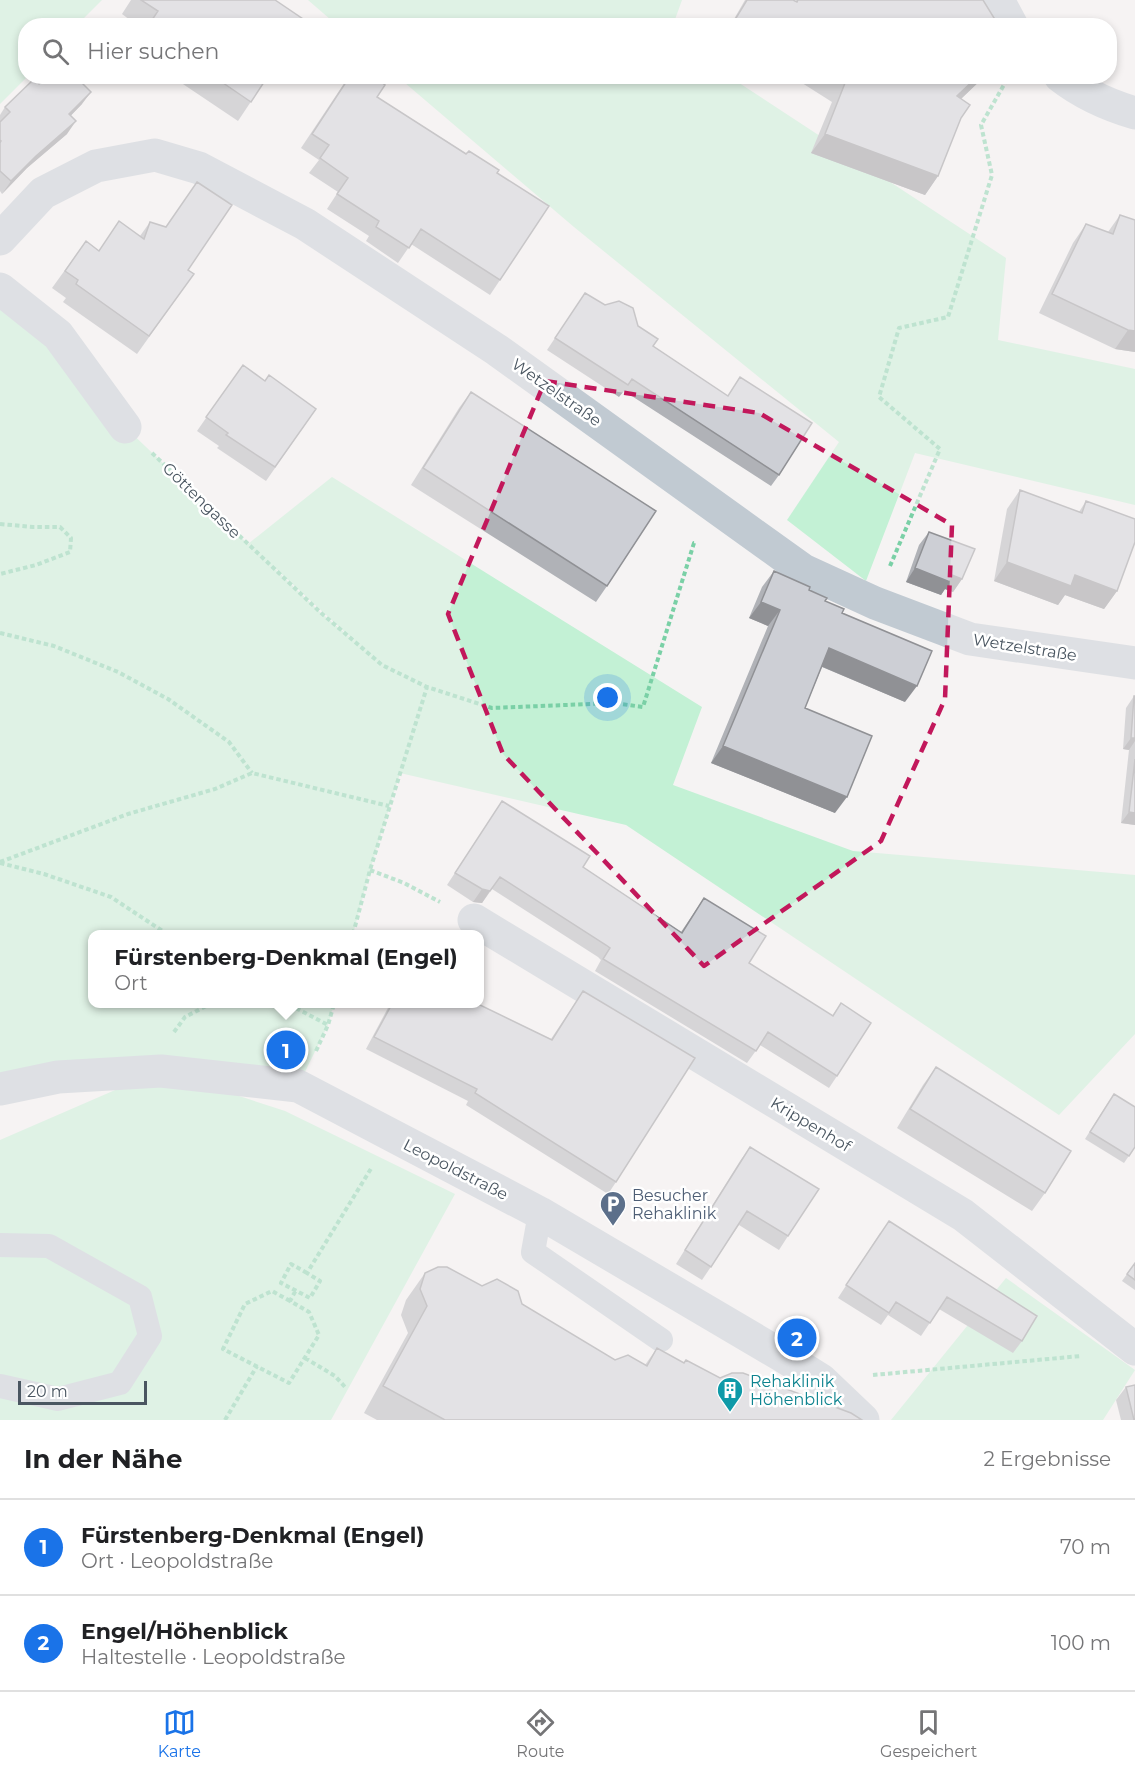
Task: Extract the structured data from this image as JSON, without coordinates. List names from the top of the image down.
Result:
{
  "streets": {
    "street": ["Wetzelstraße", "Krippenhof", "Leopoldstraße"],
    "path": ["Göttengasse"]
  },
  "places": {
    "parking": ["Besucher Rehaklinik"],
    "building": ["Rehaklinik Höhenblick"]
  },
  "scale_bar": "20 m",
  "page": {
    "search": "Hier suchen",
    "popup": ["Fürstenberg-Denkmal (Engel)", "Ort"],
    "pins": ["1", "2"],
    "scale": "20 m",
    "heading": ["In der Nähe", "2 Ergebnisse"],
    "list": [
      {
        "mark": "1",
        "name": "Fürstenberg-Denkmal (Engel)",
        "note": "Ort · Leopoldstraße",
        "value": "70 m"
      },
      {
        "mark": "2",
        "name": "Engel/Höhenblick",
        "note": "Haltestelle · Leopoldstraße",
        "value": "100 m"
      }
    ],
    "nav": ["Karte", "Route", "Gespeichert"]
  }
}
